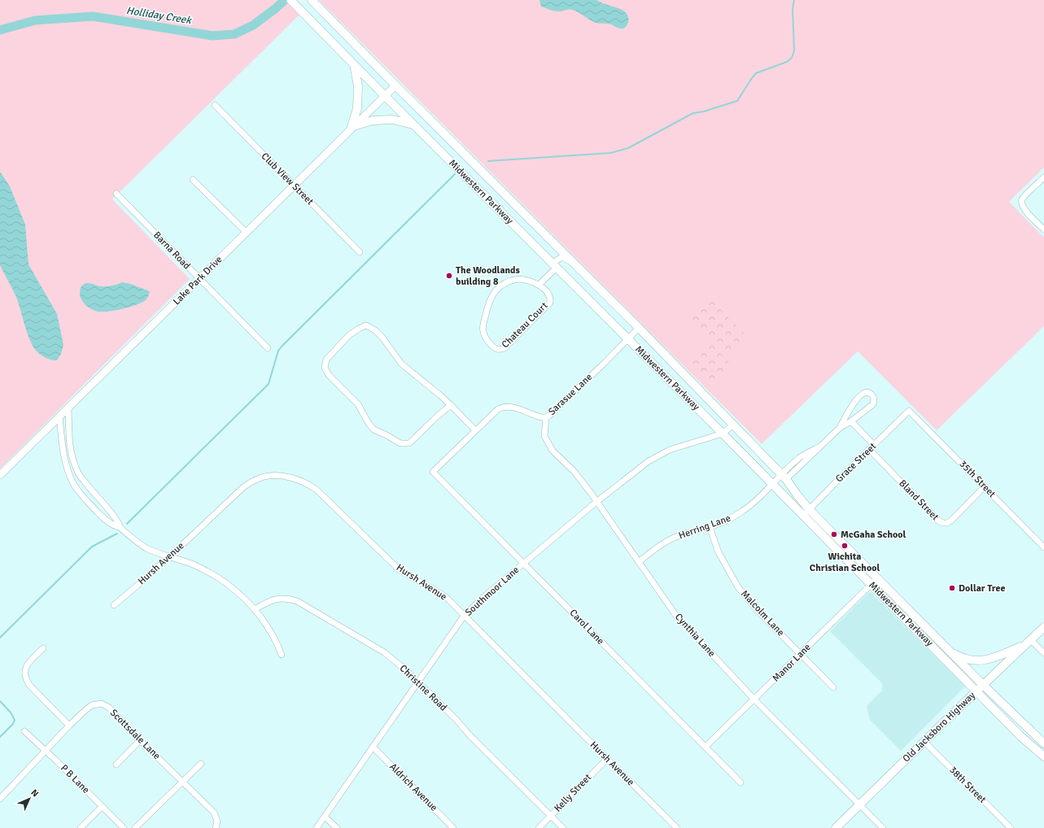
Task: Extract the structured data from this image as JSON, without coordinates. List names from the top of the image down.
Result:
{
  "streets": {
    "main road": ["Midwestern Parkway", "Old Jacksboro Highway"],
    "street": [
      "Club View Street",
      "Barna Road",
      "Lake Park Drive",
      "Chateau Court",
      "Sarasue Lane",
      "Grace Street",
      "35th Street",
      "Bland Street",
      "Herring Lane",
      "Hursh Avenue",
      "Southmoor Lane",
      "Malcolm Lane",
      "Carol Lane",
      "Cynthia Lane",
      "Manor Lane",
      "Christine Road",
      "Scottsdale Lane",
      "P B Lane",
      "38th Street",
      "Aldrich Avenue",
      "Kelly Street"
    ]
  },
  "crossings": [
    ["Club View Street", "Lake Park Drive"],
    ["Midwestern Parkway", "Lake Park Drive"],
    ["Midwestern Parkway", "Sarasue Lane"],
    ["Midwestern Parkway", "Grace Street"],
    ["Midwestern Parkway", "Herring Lane"],
    ["Midwestern Parkway", "Southmoor Lane"],
    ["Midwestern Parkway", "Manor Lane"],
    ["Midwestern Parkway", "Old Jacksboro Highway"],
    ["Barna Road", "Lake Park Drive"],
    ["Sarasue Lane", "Carol Lane"],
    ["Sarasue Lane", "Cynthia Lane"],
    ["Grace Street", "35th Street"],
    ["Grace Street", "Bland Street"],
    ["35th Street", "Bland Street"],
    ["Herring Lane", "Malcolm Lane"],
    ["Herring Lane", "Cynthia Lane"],
    ["Hursh Avenue", "Southmoor Lane"],
    ["Hursh Avenue", "Kelly Street"],
    ["Southmoor Lane", "Carol Lane"],
    ["Southmoor Lane", "Cynthia Lane"],
    ["Southmoor Lane", "Christine Road"],
    ["Southmoor Lane", "Aldrich Avenue"],
    ["Malcolm Lane", "Manor Lane"],
    ["Carol Lane", "Manor Lane"],
    ["Cynthia Lane", "Manor Lane"],
    ["Cynthia Lane", "Old Jacksboro Highway"],
    ["Christine Road", "Kelly Street"],
    ["Old Jacksboro Highway", "38th Street"],
    ["Scottsdale Lane", "P B Lane"]
  ],
  "water": ["Holliday Creek"],
  "places": [
    "The Woodlands building 8",
    "McGaha School",
    "Wichita Christian School",
    "Dollar Tree"
  ],
  "north": "top right"
}
